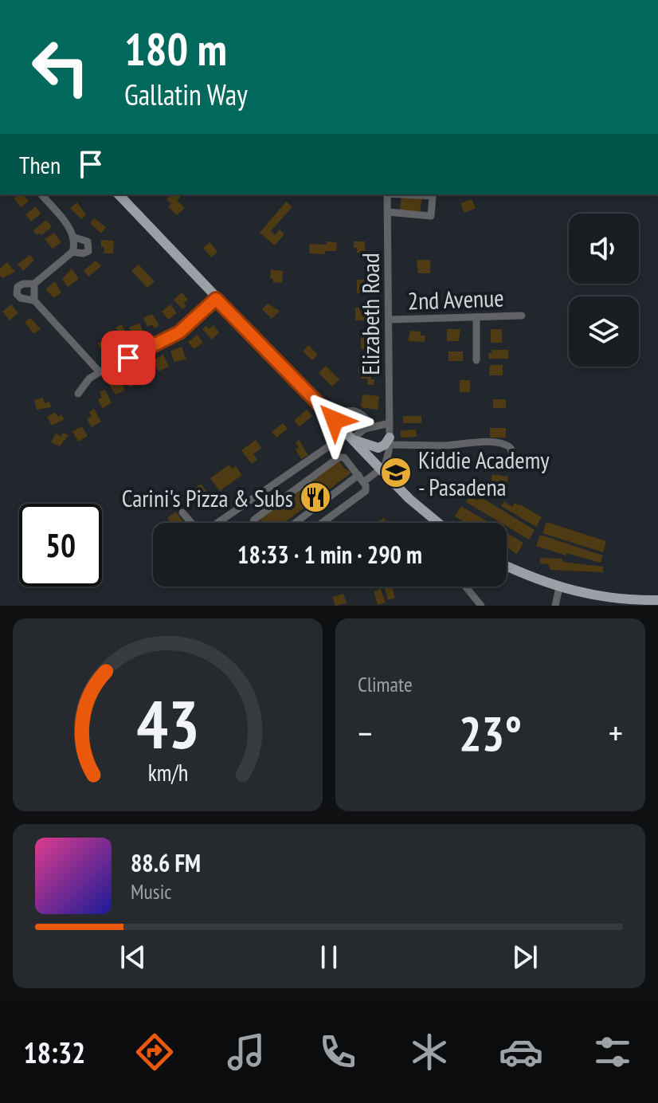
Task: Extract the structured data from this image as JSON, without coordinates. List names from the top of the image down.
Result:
{
  "streets": {
    "street": ["2nd Avenue", "Elizabeth Road"]
  },
  "crossings": [
    ["2nd Avenue", "Elizabeth Road"]
  ],
  "places": {
    "school or university": ["Kiddie Academy - Pasadena"],
    "restaurant": ["Carini's Pizza & Subs"]
  },
  "page": {
    "turn": ["180 m", "Gallatin Way"],
    "then": "Then",
    "limit": "50",
    "trip": "18:33 · 1 min · 290 m",
    "tile": "Climate",
    "heat": ["−", "23°", "+"],
    "song": ["88.6 FM", "Music"],
    "tabs": "18:32",
    "gauge": ["43", "km/h"]
  }
}
